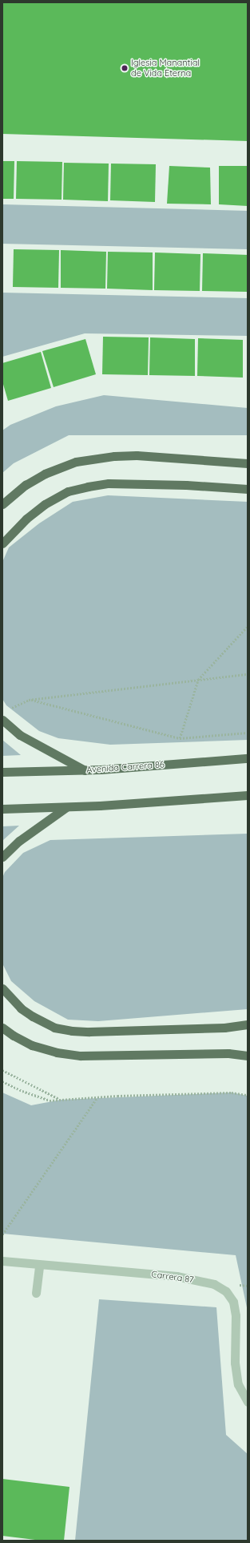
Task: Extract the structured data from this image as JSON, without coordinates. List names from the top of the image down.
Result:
{
  "streets": {
    "main road": ["Avenida Carrera 86"],
    "street": ["Carrera 87"]
  },
  "places": ["Iglesia Manantial de Vida Eterna"]
}
